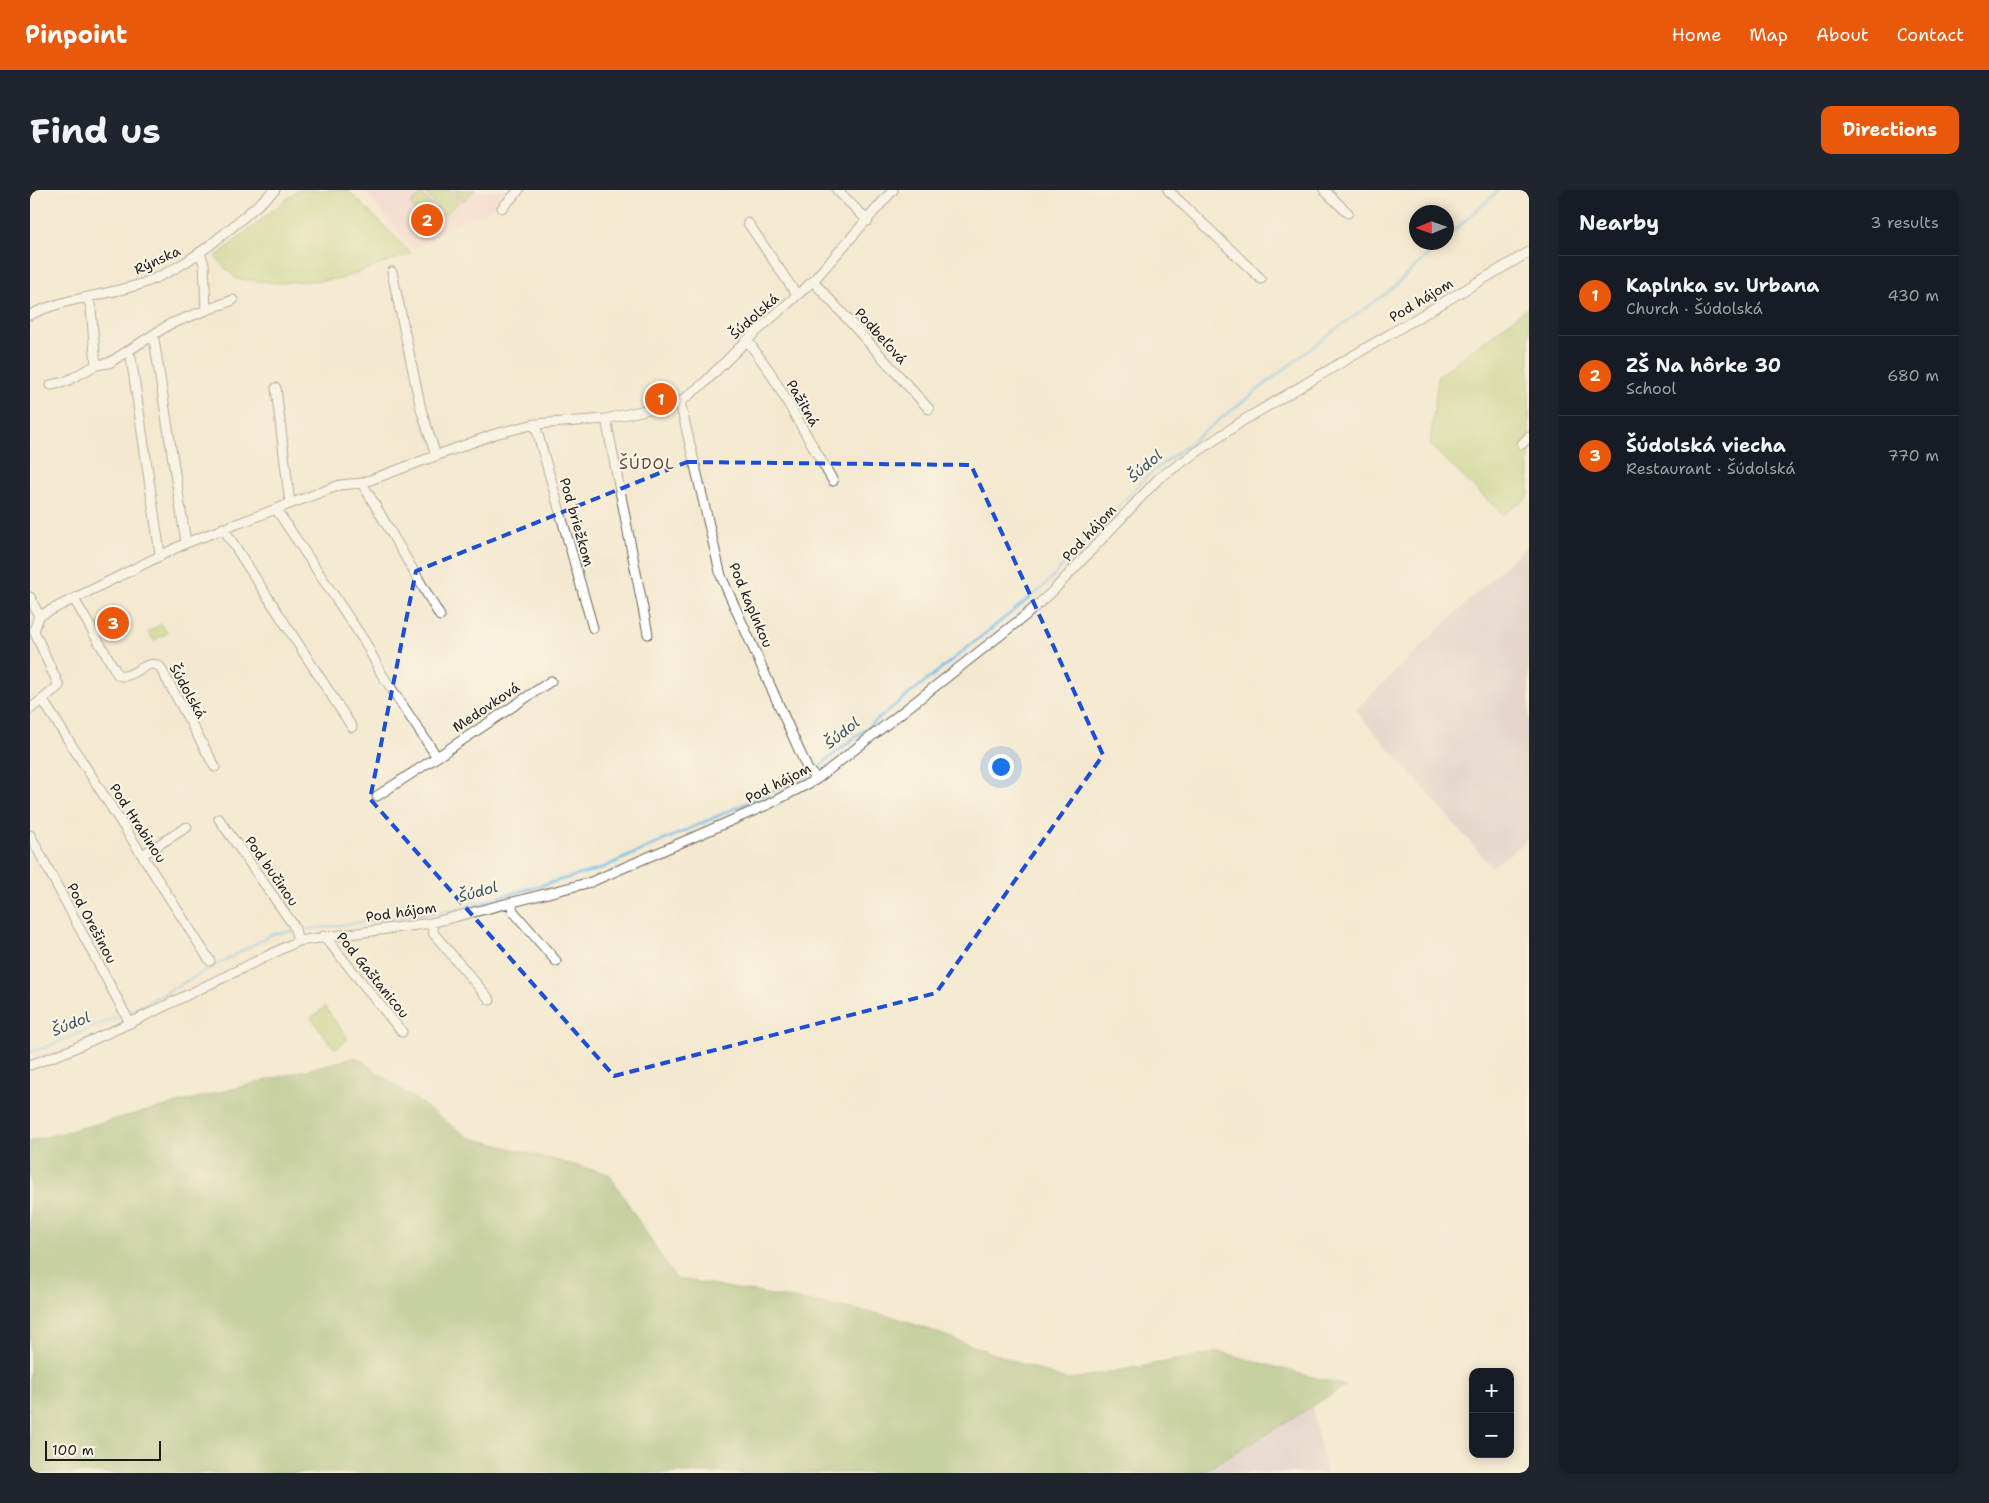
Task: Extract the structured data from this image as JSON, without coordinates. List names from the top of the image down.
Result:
{
  "streets": {
    "street": [
      "Rýnska",
      "Pod hájom",
      "Šúdolská",
      "Podbeľová",
      "Pažitná",
      "Pod briežkom",
      "Pod kaplnkou",
      "Medovková",
      "Pod Hrabinou",
      "Pod bučinou",
      "Pod Orešinou",
      "Pod Gaštanicou"
    ]
  },
  "crossings": [
    ["Pod hájom", "Pod kaplnkou"],
    ["Pod hájom", "Pod bučinou"],
    ["Pod hájom", "Pod Orešinou"],
    ["Pod hájom", "Pod Gaštanicou"],
    ["Šúdolská", "Podbeľová"],
    ["Šúdolská", "Pažitná"],
    ["Šúdolská", "Pod briežkom"],
    ["Šúdolská", "Pod kaplnkou"]
  ],
  "districts": ["ŠÚDOL"],
  "water": ["Šúdol"],
  "scale_bar": "100 m",
  "north": "left",
  "page": {
    "header": "Pinpoint",
    "nav": [
      "Home",
      "Map",
      "About",
      "Contact"
    ],
    "buttons": "Directions",
    "title": "Find us",
    "heading": ["Nearby", "3 results"],
    "pins": ["2", "1", "3"],
    "list": [
      {
        "mark": "1",
        "name": "Kaplnka sv. Urbana",
        "note": "Church · Šúdolská",
        "value": "430 m"
      },
      {
        "mark": "2",
        "name": "ZŠ Na hôrke 30",
        "note": "School",
        "value": "680 m"
      },
      {
        "mark": "3",
        "name": "Šúdolská viecha",
        "note": "Restaurant · Šúdolská",
        "value": "770 m"
      }
    ],
    "map_buttons": ["+", "−"],
    "scale": "100 m"
  }
}
